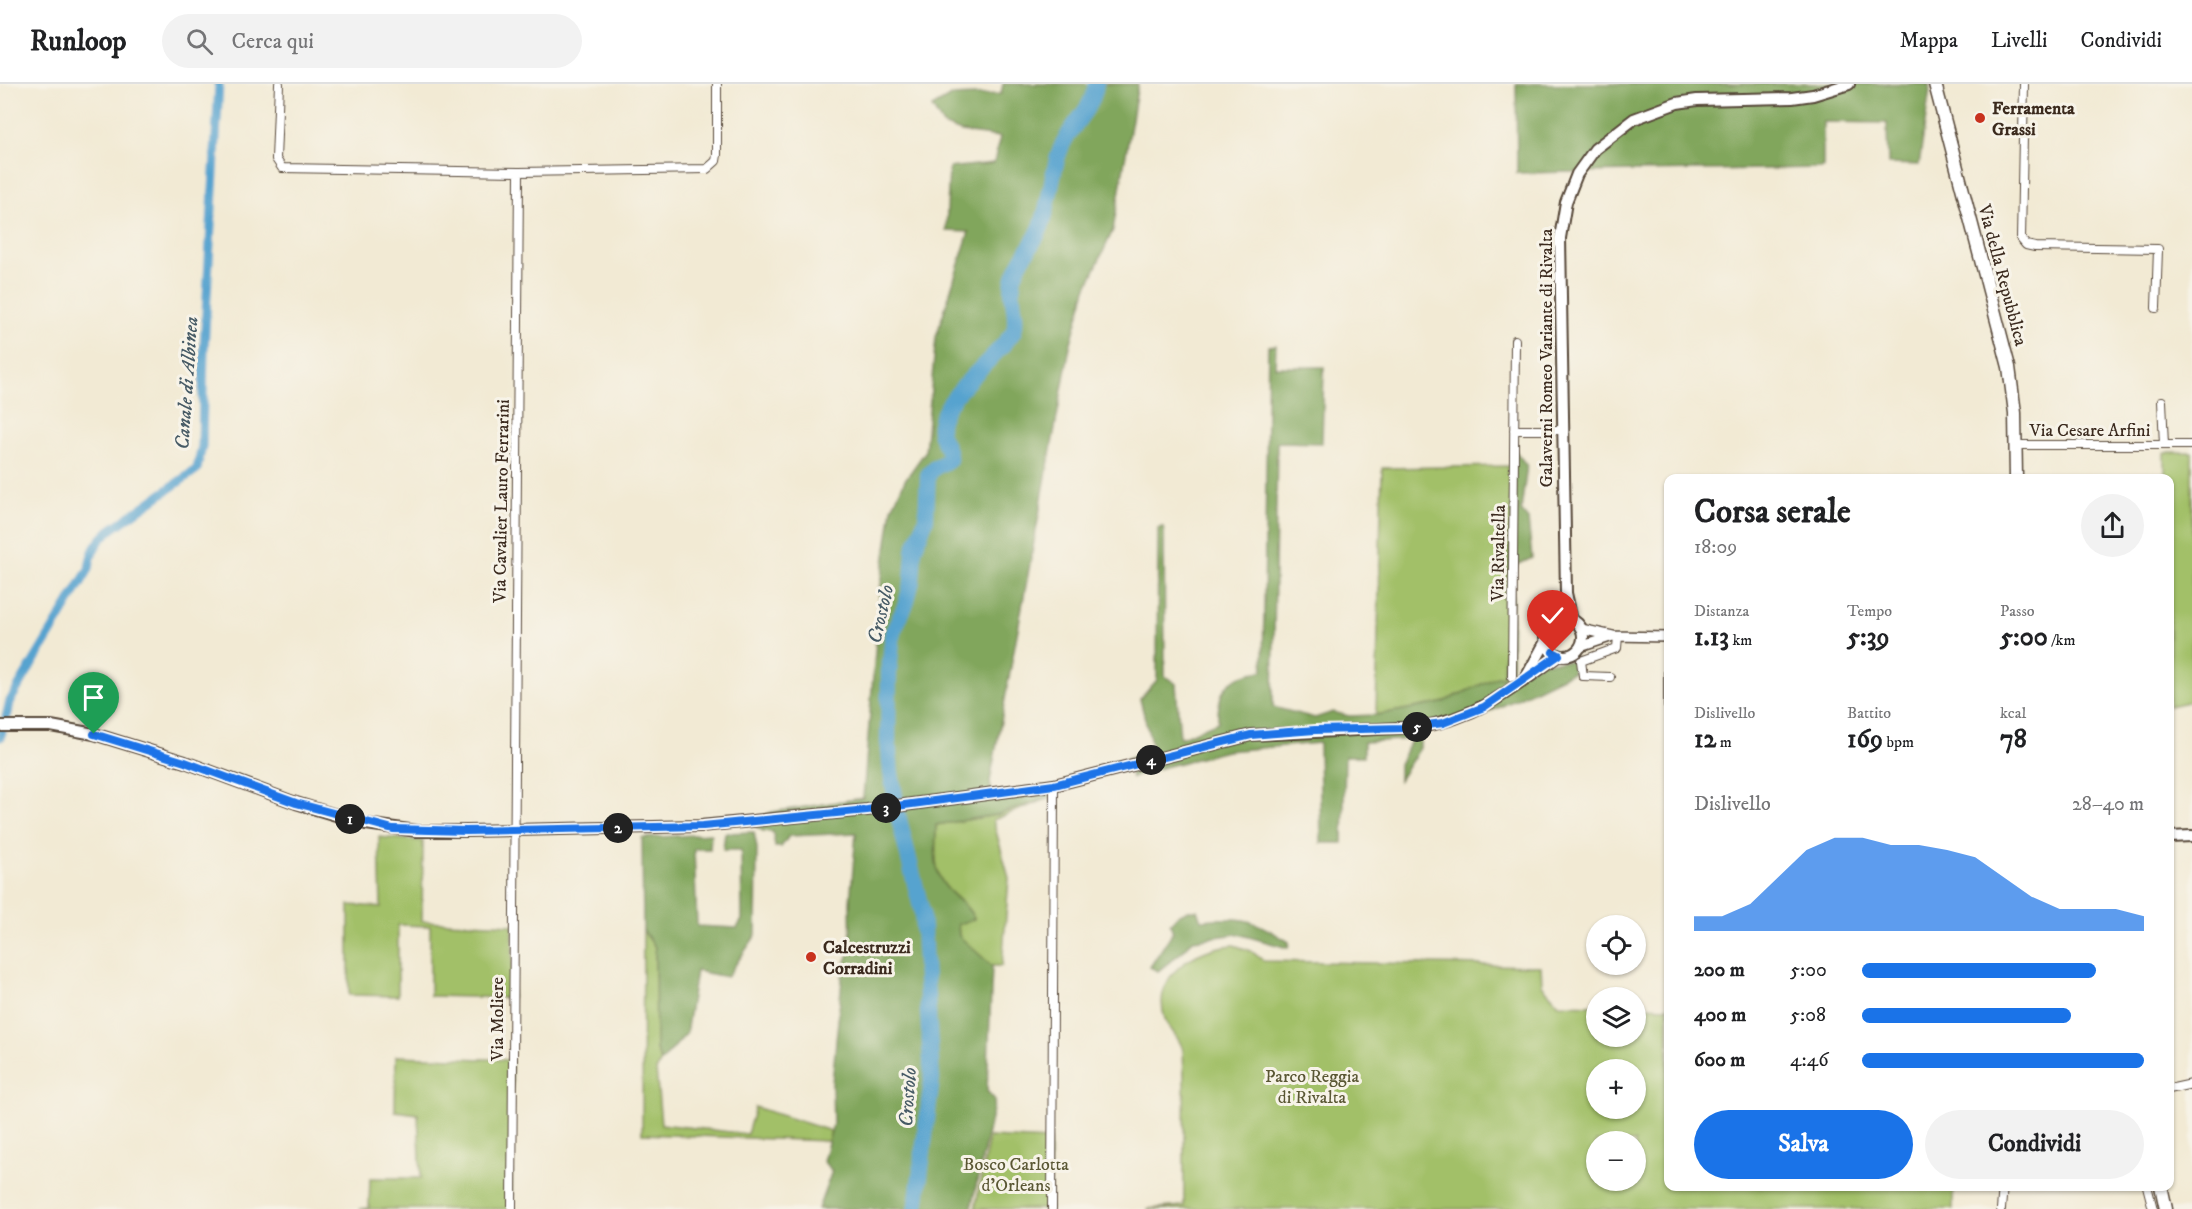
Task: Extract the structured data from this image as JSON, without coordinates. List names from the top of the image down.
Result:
{
  "streets": {
    "main road": ["Via della Repubblica", "Galaverni Romeo Variante di Rivalta"],
    "street": [
      "Via Cesare Arfini",
      "Via Cavalier Lauro Ferrarini",
      "Via Rivaltella",
      "Via Moliere"
    ]
  },
  "crossings": [
    ["Via della Repubblica", "Via Cesare Arfini"],
    ["Via Cavalier Lauro Ferrarini", "Via Moliere"]
  ],
  "water": ["Canale di Albinea", "Crostolo"],
  "parks": ["Parco Reggia di Rivalta", "Bosco Carlotta d'Orleans"],
  "places": ["Ferramenta Grassi", "Calcestruzzi Corradini"],
  "page": {
    "header": "Runloop",
    "search": "Cerca qui",
    "nav": ["Mappa", "Livelli", "Condividi"],
    "heading": ["Corsa serale", "18:09"],
    "stats": [
      ["Distanza", "1.13 km"],
      ["Tempo", "5:39"],
      ["Passo", "5:00 /km"],
      ["Dislivello", "12 m"],
      ["Battito", "169 bpm"],
      ["kcal", "78"]
    ],
    "pins": [
      "5",
      "4",
      "3",
      "1",
      "2"
    ],
    "chart": ["Dislivello", "28–40 m"],
    "map_buttons": ["+", "−"],
    "list": [
      {
        "name": "200 m",
        "note": "5:00"
      },
      {
        "name": "400 m",
        "note": "5:08"
      },
      {
        "name": "600 m",
        "note": "4:46"
      }
    ],
    "buttons": ["Salva", "Condividi"]
  }
}
